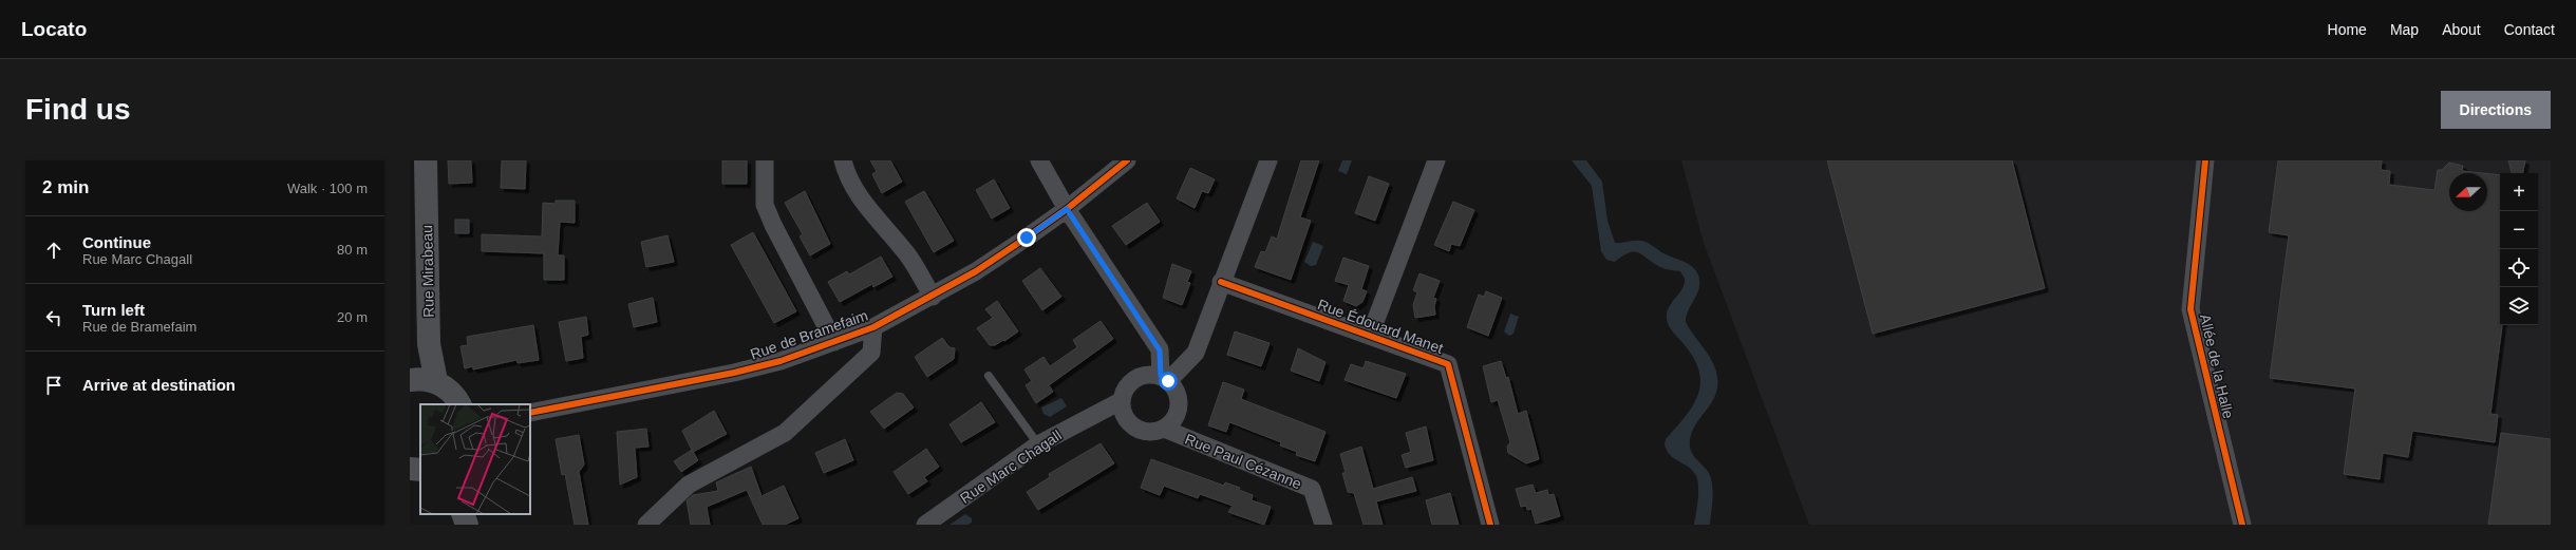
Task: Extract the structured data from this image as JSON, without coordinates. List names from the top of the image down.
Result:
{
  "streets": {
    "main road": ["Rue Mirabeau"],
    "street": [
      "Rue Édouard Manet",
      "Rue de Bramefaim",
      "Allée de la Halle",
      "Rue Paul Cézanne",
      "Rue Marc Chagall"
    ]
  },
  "crossings": [
    ["Rue Paul Cézanne", "Rue Marc Chagall"]
  ],
  "north": "left",
  "page": {
    "header": "Locato",
    "nav": [
      "Home",
      "Map",
      "About",
      "Contact"
    ],
    "buttons": "Directions",
    "title": "Find us",
    "heading": ["2 min", "Walk · 100 m"],
    "map_buttons": ["+", "−"],
    "list": [
      ["Continue", "Rue Marc Chagall", "80 m"],
      ["Turn left", "Rue de Bramefaim", "20 m"],
      "Arrive at destination"
    ]
  }
}
